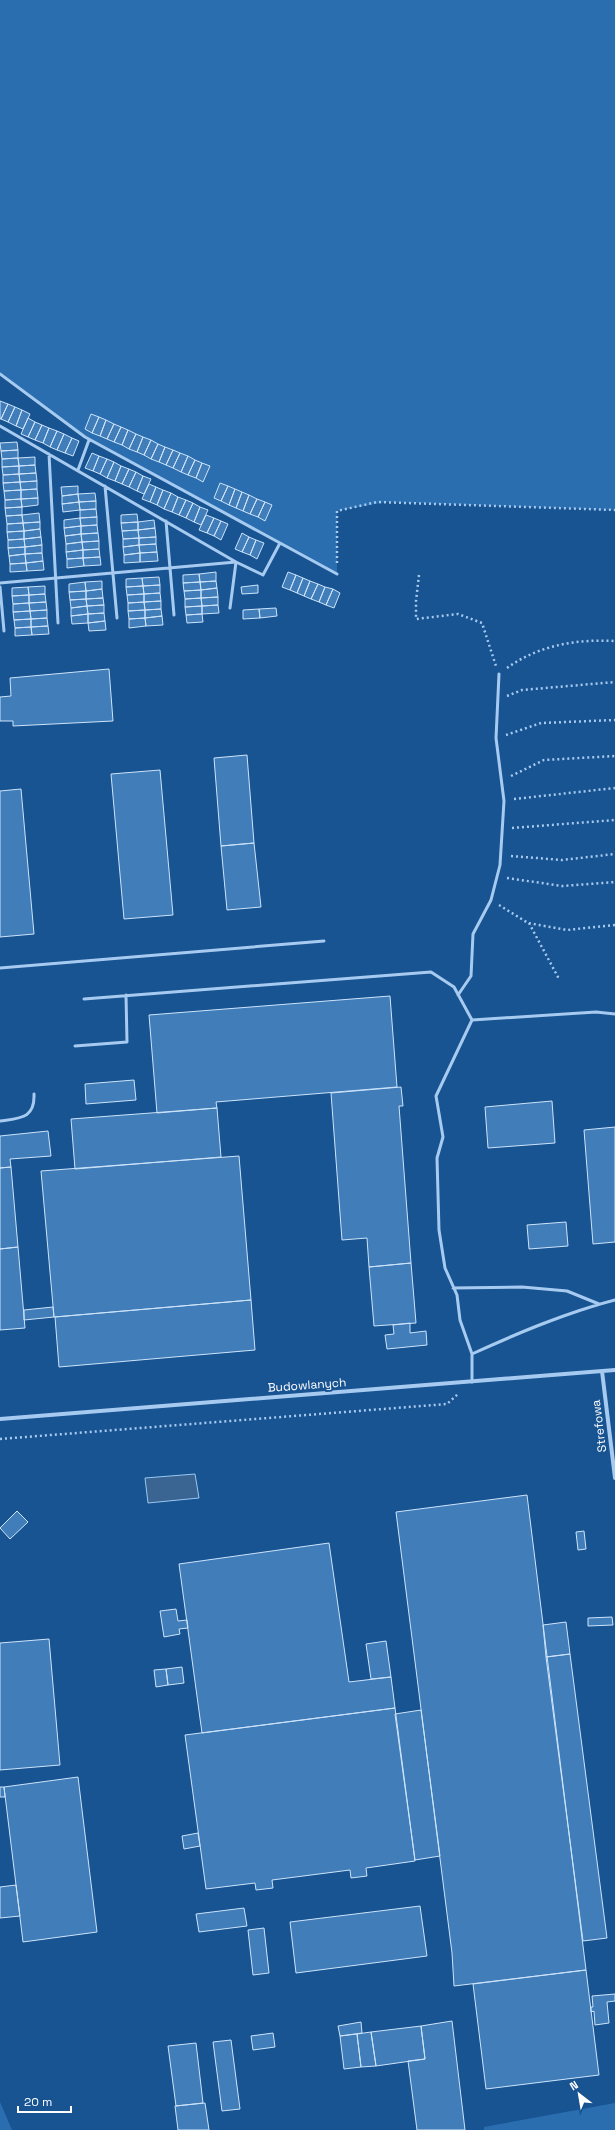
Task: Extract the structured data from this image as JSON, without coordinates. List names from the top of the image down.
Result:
{
  "streets": {
    "street": ["Budowlanych", "Strefowa"]
  },
  "crossings": [
    ["Budowlanych", "Strefowa"]
  ],
  "scale_bar": "20 m",
  "north": "top left"
}
